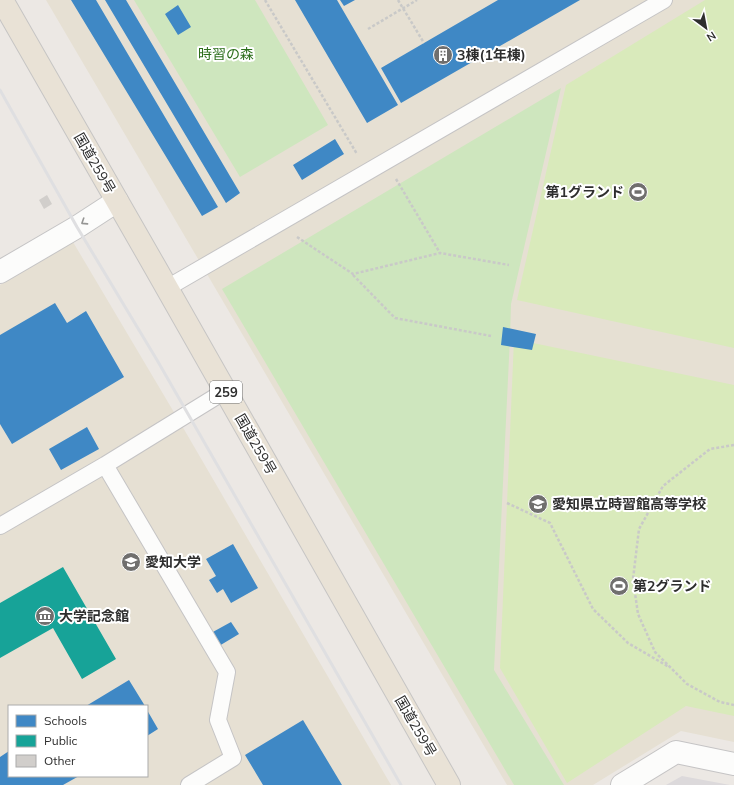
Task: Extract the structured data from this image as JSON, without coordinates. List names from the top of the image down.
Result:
{
  "streets": {
    "highway": ["国道259号", "259"]
  },
  "parks": ["時習の森"],
  "places": {
    "building": ["3棟(1年棟)"],
    "sports": ["第1グランド", "第2グランド"],
    "school or university": ["愛知県立時習館高等学校", "愛知大学"],
    "museum": ["大学記念館"]
  },
  "legend": ["Schools", "Public", "Other"],
  "north": "bottom right"
}
